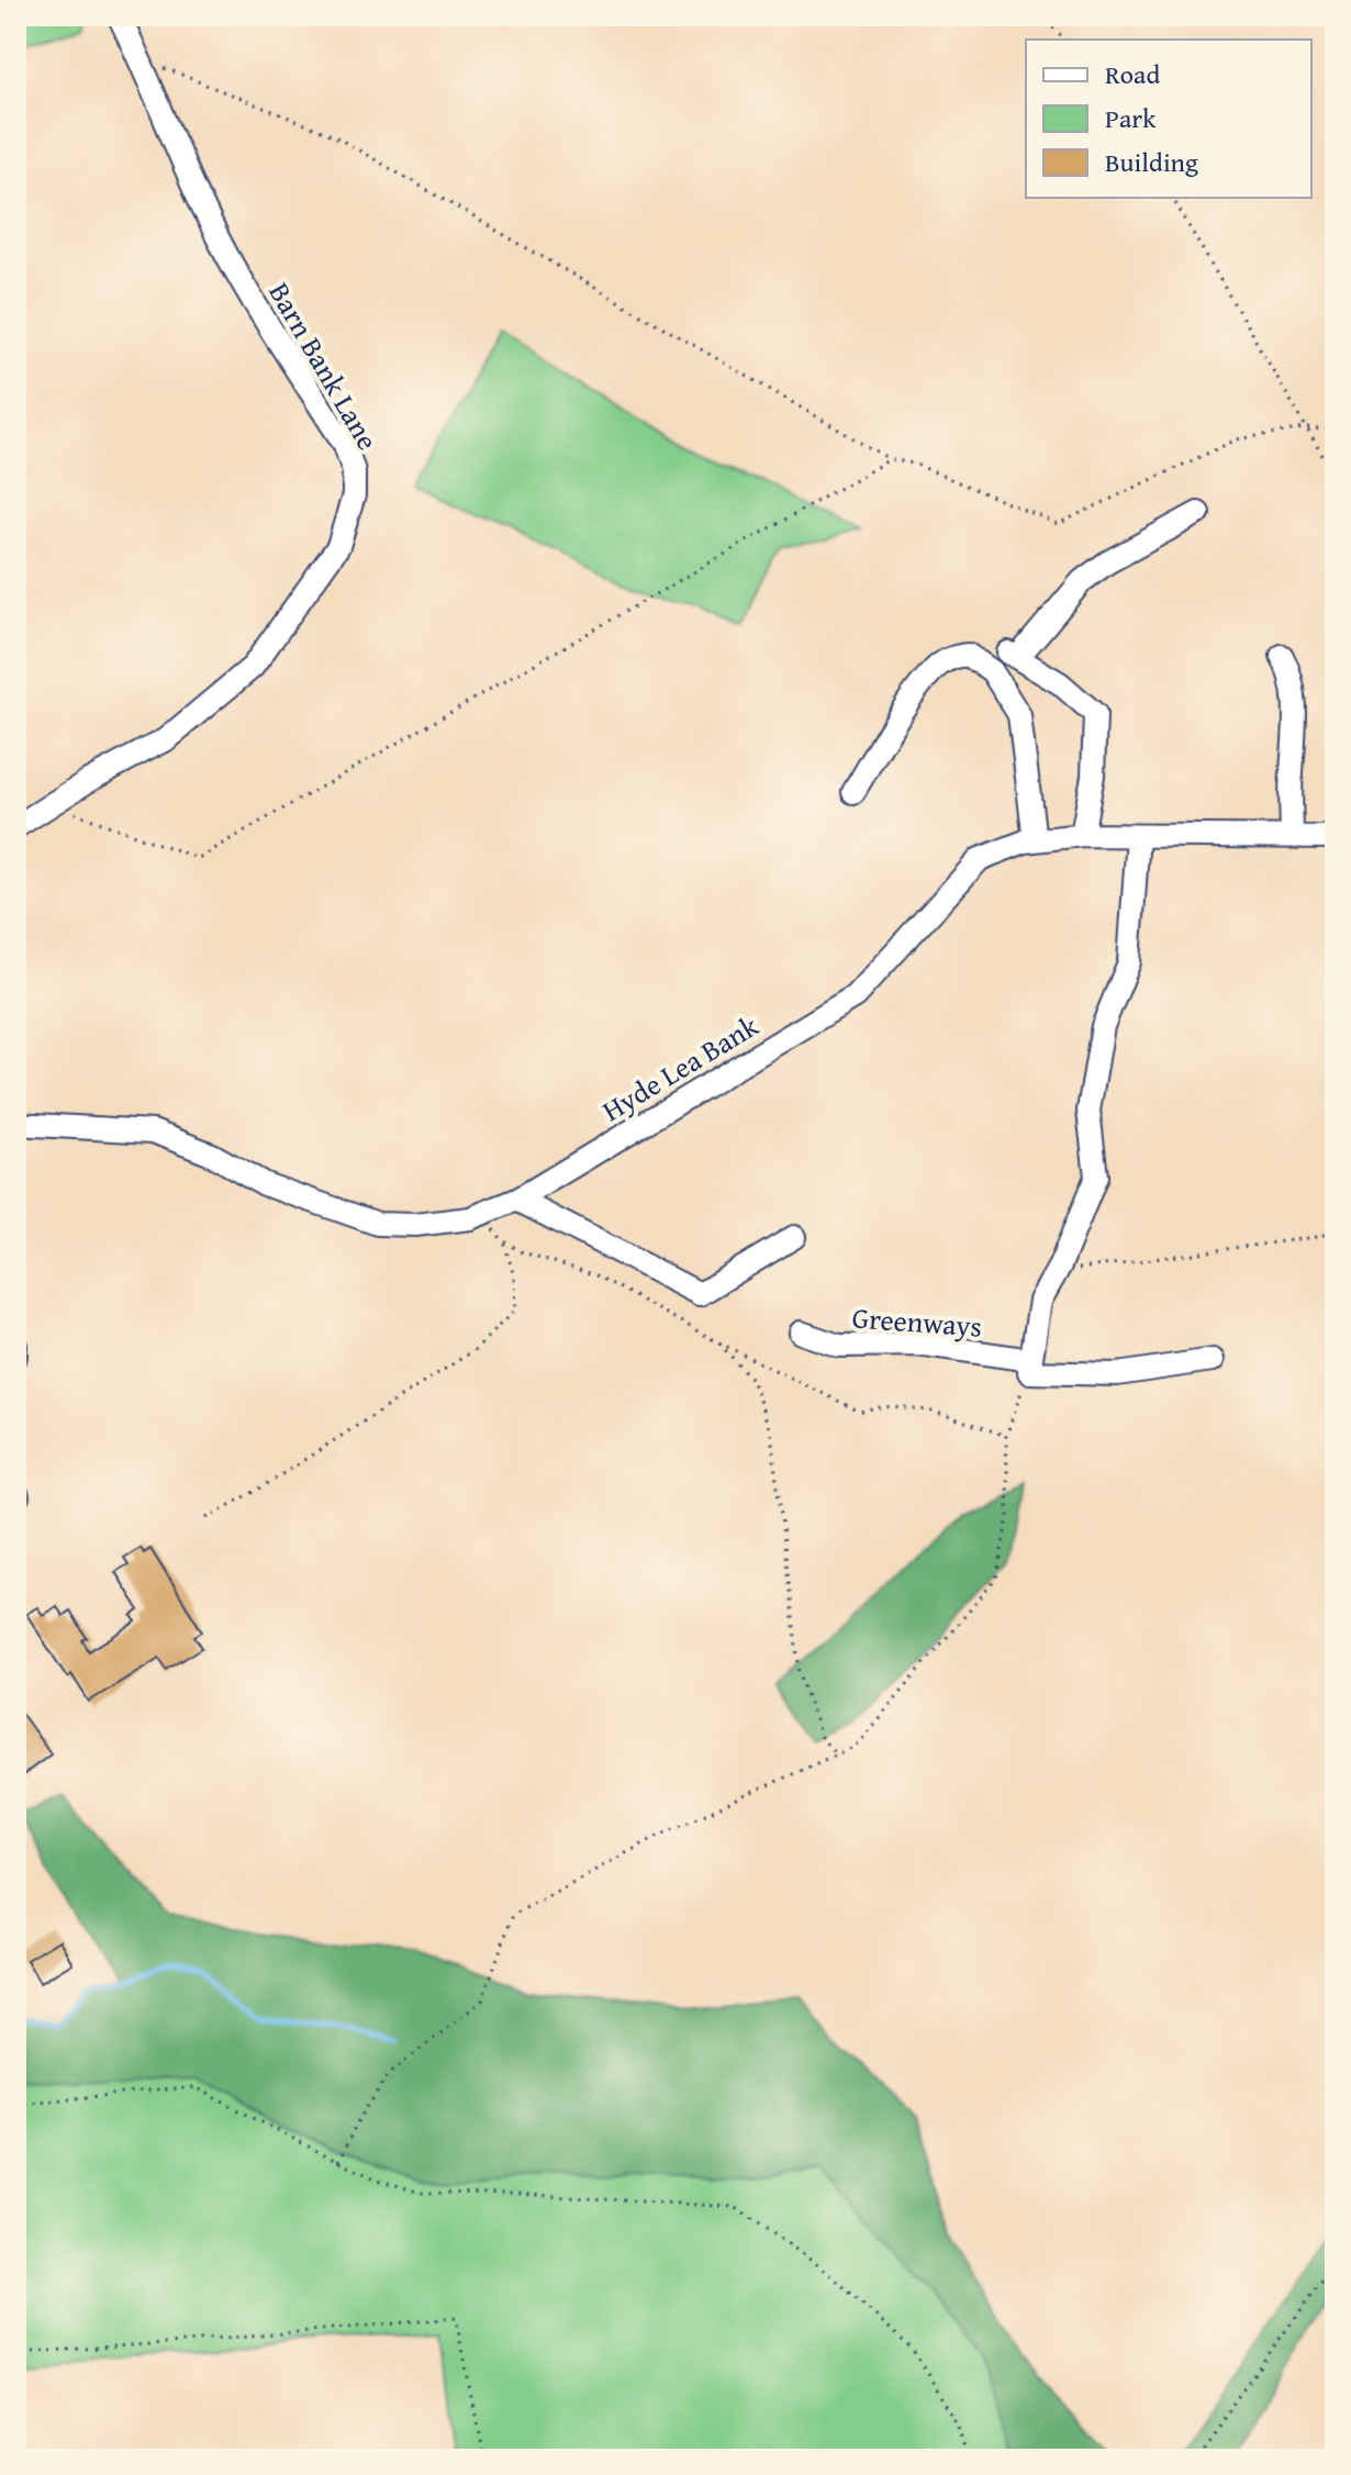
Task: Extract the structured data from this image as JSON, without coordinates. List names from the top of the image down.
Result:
{
  "streets": {
    "street": ["Barn Bank Lane", "Hyde Lea Bank", "Greenways"]
  },
  "legend": ["Road", "Park", "Building"]
}
